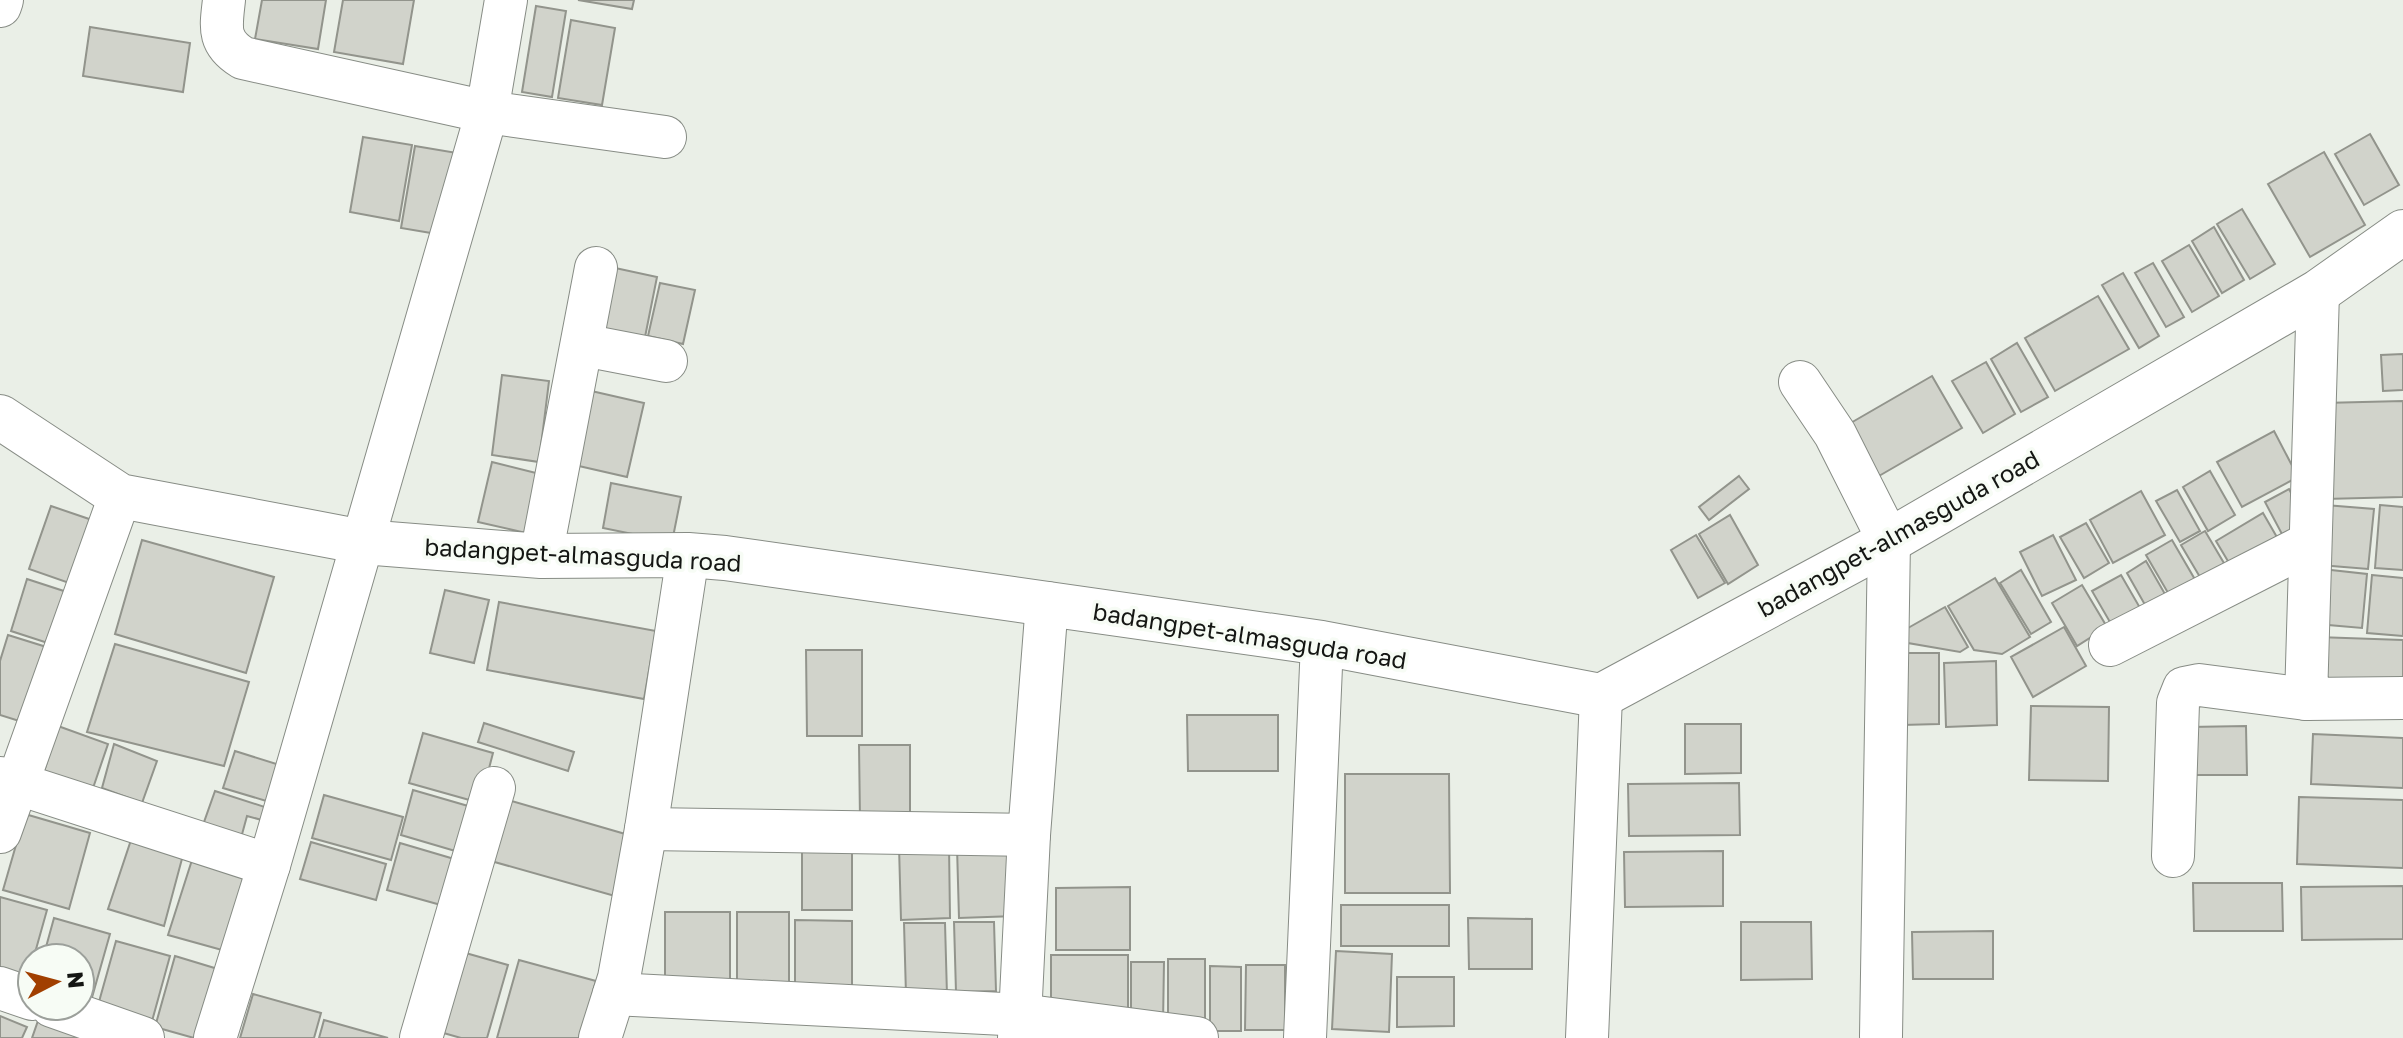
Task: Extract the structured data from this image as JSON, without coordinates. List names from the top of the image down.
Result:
{
  "streets": {
    "street": ["badangpet-almasguda road"]
  },
  "north": "right"
}
